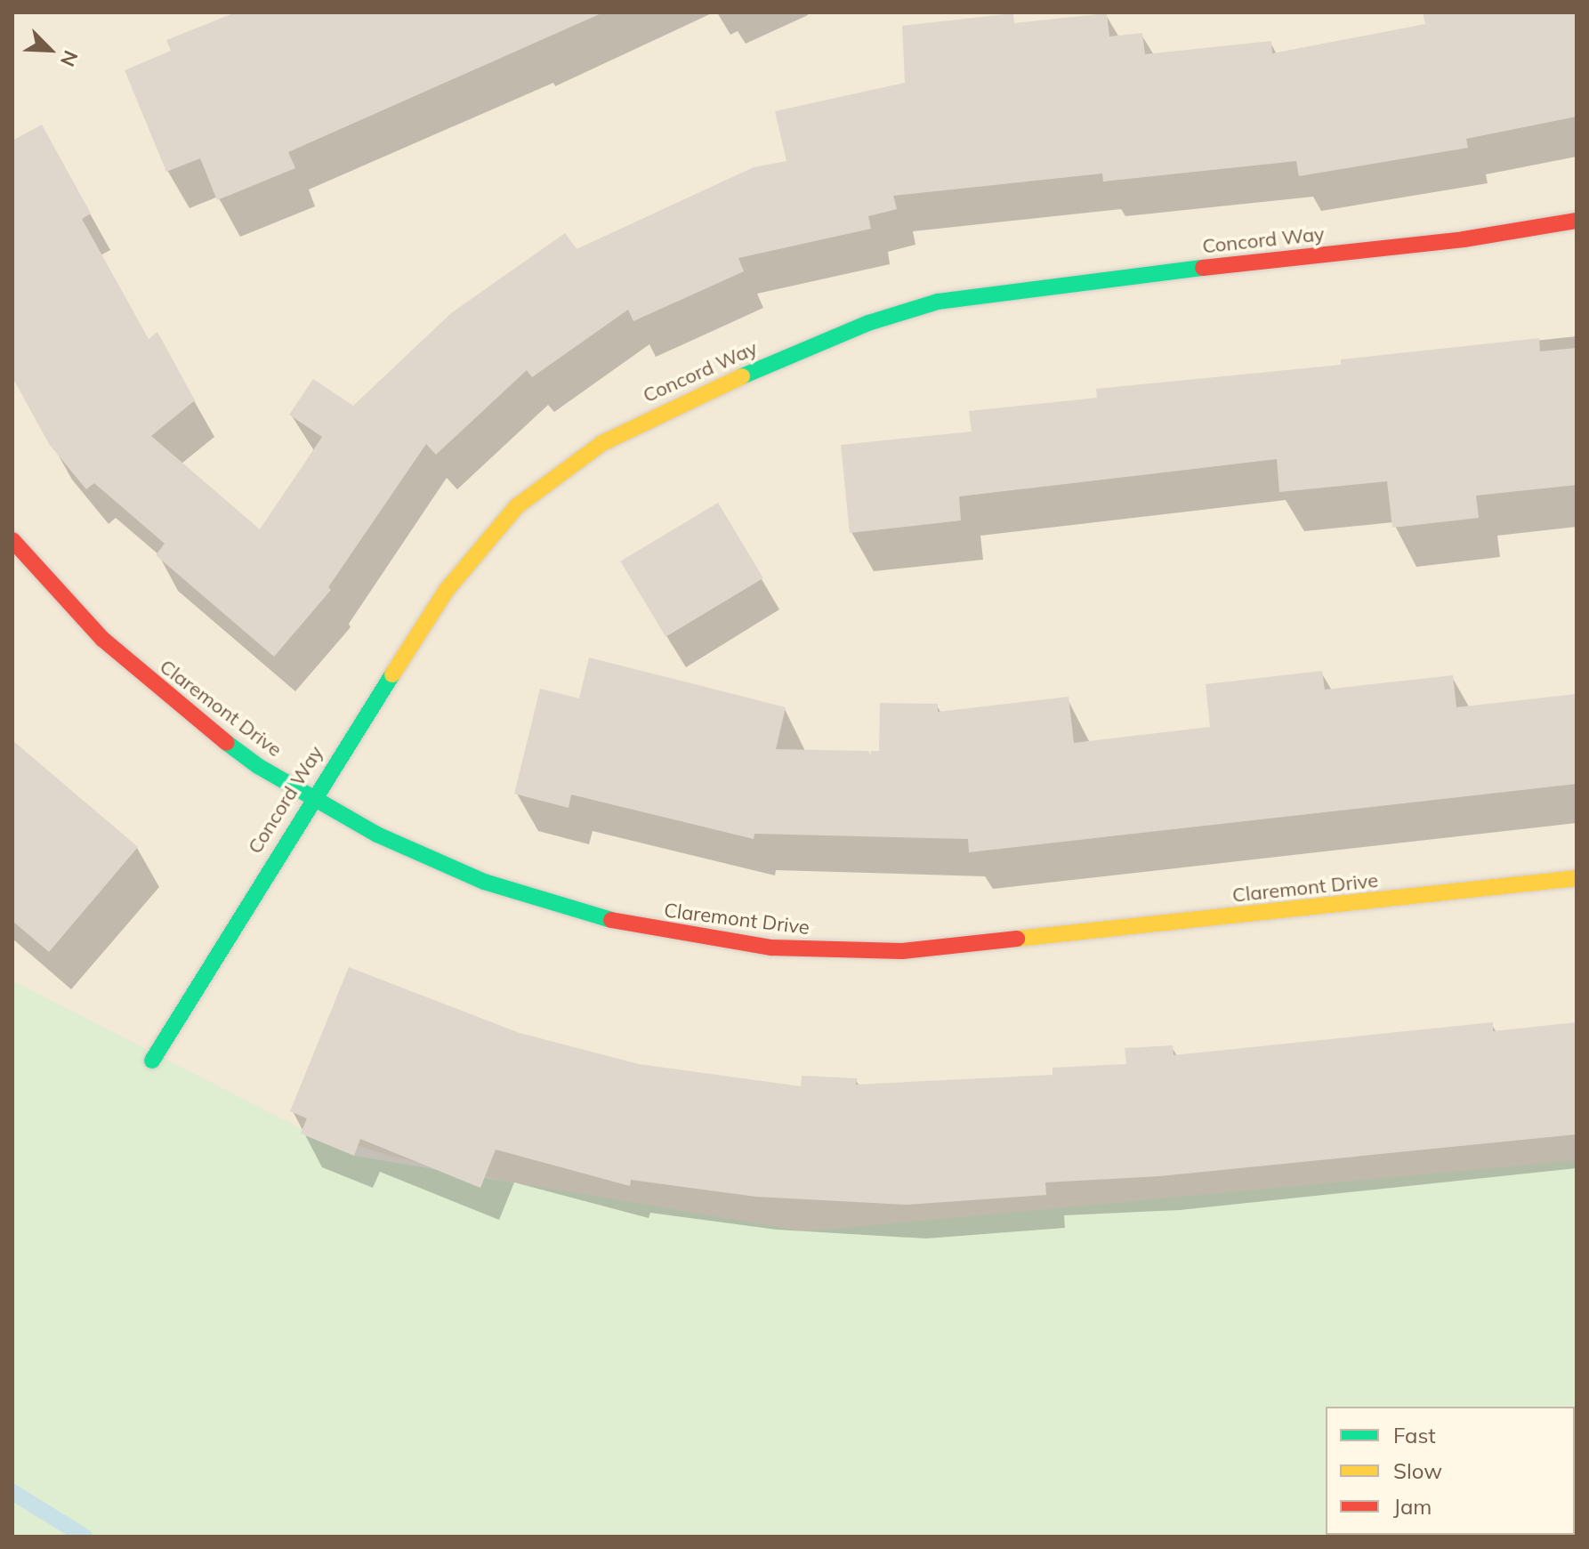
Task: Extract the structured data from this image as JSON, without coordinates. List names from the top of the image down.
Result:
{
  "streets": {
    "street": ["Concord Way", "Claremont Drive"]
  },
  "crossings": [
    ["Concord Way", "Claremont Drive"]
  ],
  "legend": ["Fast", "Slow", "Jam"],
  "north": "bottom right"
}
